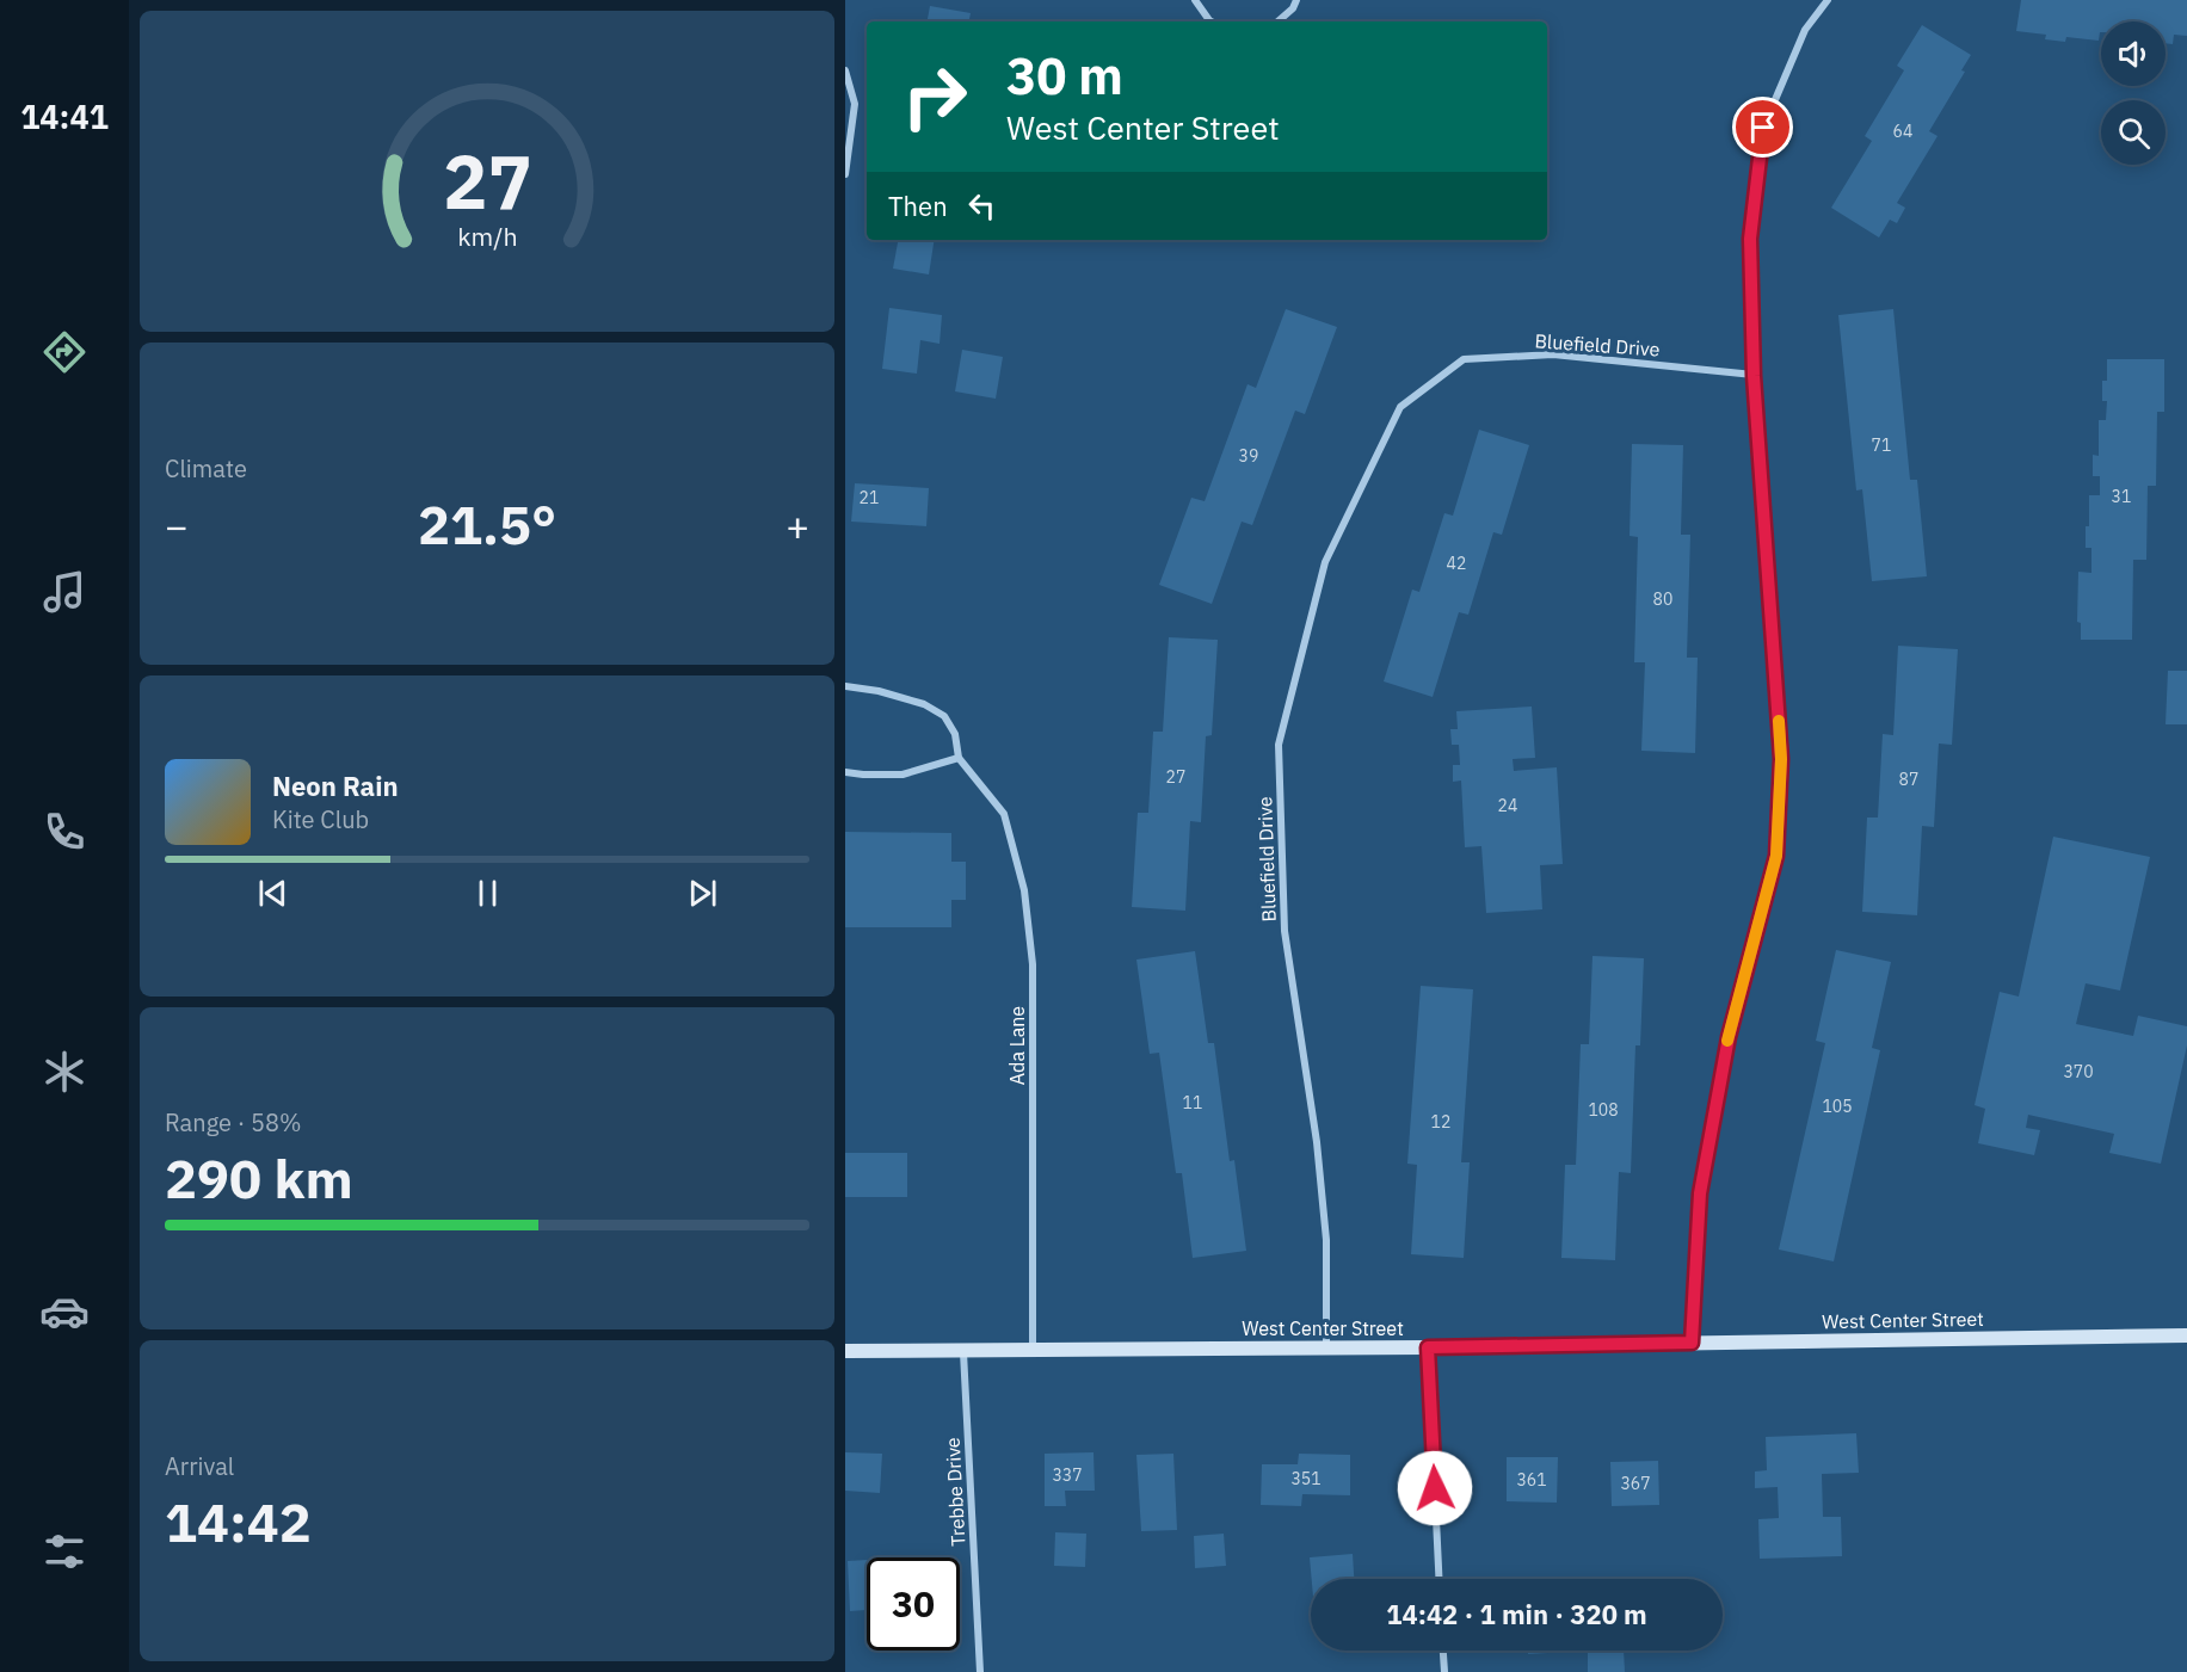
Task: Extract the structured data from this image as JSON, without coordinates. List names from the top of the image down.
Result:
{
  "streets": {
    "main road": ["West Center Street"],
    "street": ["Bluefield Drive", "Ada Lane", "Trebbe Drive"]
  },
  "crossings": [
    ["Bluefield Drive", "West Center Street"],
    ["Ada Lane", "West Center Street"],
    ["West Center Street", "Trebbe Drive"]
  ],
  "house_numbers": [
    "64",
    "71",
    "39",
    "31",
    "21",
    "42",
    "80",
    "27",
    "87",
    "24",
    "370",
    "11",
    "105",
    "108",
    "12",
    "337",
    "351",
    "361",
    "367"
  ],
  "page": {
    "tabs": "14:41",
    "turn": ["30 m", "West Center Street"],
    "then": "Then",
    "tile": [
      "Climate",
      ["Range · 58%", "290 km"],
      ["Arrival", "14:42"]
    ],
    "heat": ["−", "21.5°", "+"],
    "song": ["Neon Rain", "Kite Club"],
    "limit": "30",
    "trip": "14:42 · 1 min · 320 m",
    "gauge": ["27", "km/h"]
  }
}
